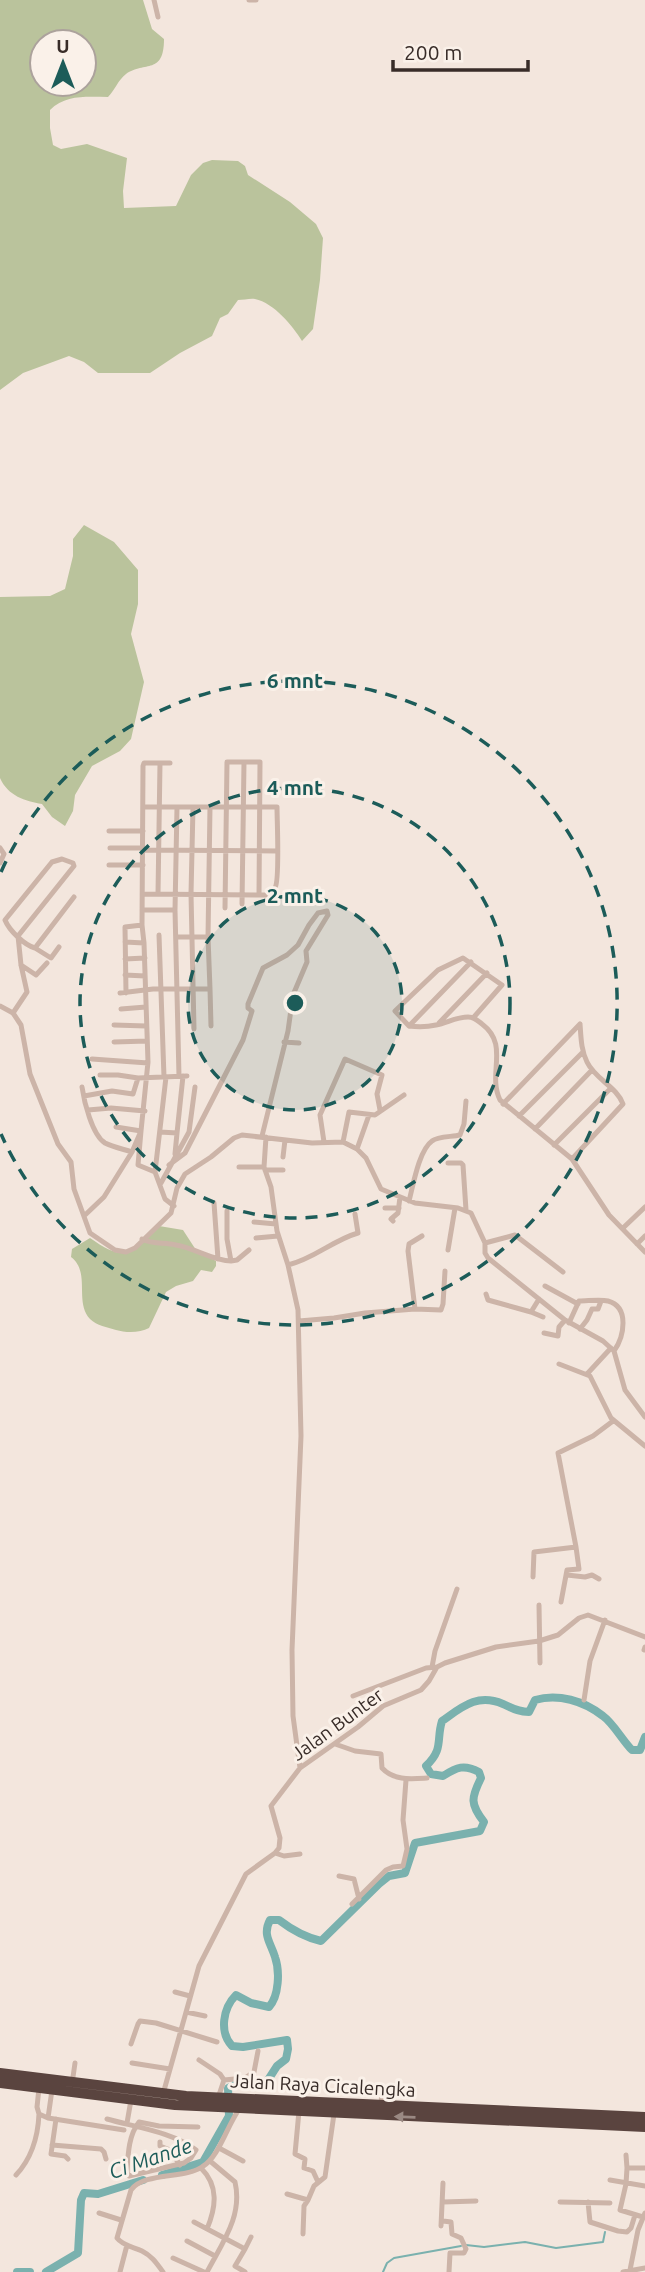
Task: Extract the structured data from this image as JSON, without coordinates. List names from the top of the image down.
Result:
{
  "streets": {
    "highway": ["Jalan Raya Cicalengka"],
    "street": ["Jalan Bunter"]
  },
  "water": ["Ci Mande"],
  "scale_bar": "200 m",
  "north": "top",
  "rings": ["6 mnt", "4 mnt", "2 mnt"]
}
